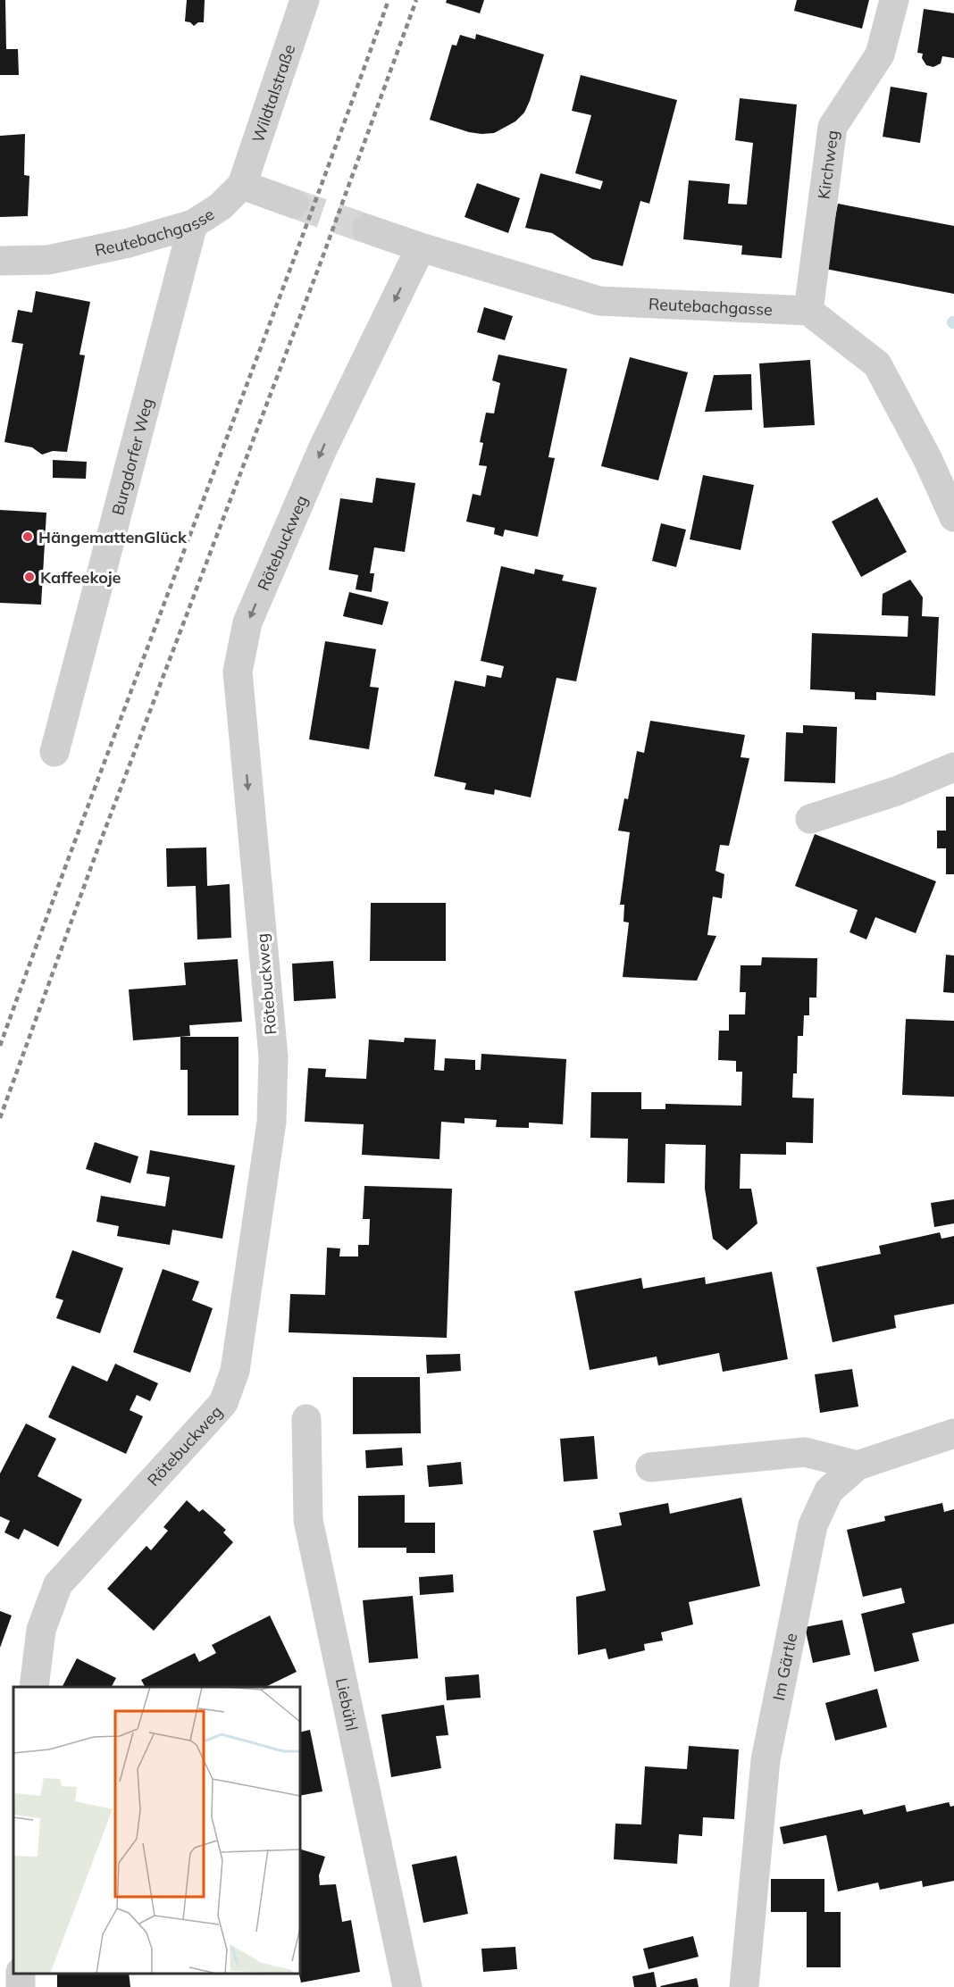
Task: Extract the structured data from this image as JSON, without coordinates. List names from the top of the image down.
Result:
{
  "streets": {
    "street": [
      "Wildtalstraße",
      "Kirchweg",
      "Reutebachgasse",
      "Burgdorfer Weg",
      "Rötebuckweg",
      "Im Gärtle",
      "Liebühl"
    ]
  },
  "crossings": [
    ["Wildtalstraße", "Reutebachgasse"],
    ["Kirchweg", "Reutebachgasse"],
    ["Reutebachgasse", "Burgdorfer Weg"],
    ["Reutebachgasse", "Rötebuckweg"]
  ],
  "one_way": ["Rötebuckweg"],
  "places": ["HängemattenGlück", "Kaffeekoje"]
}
